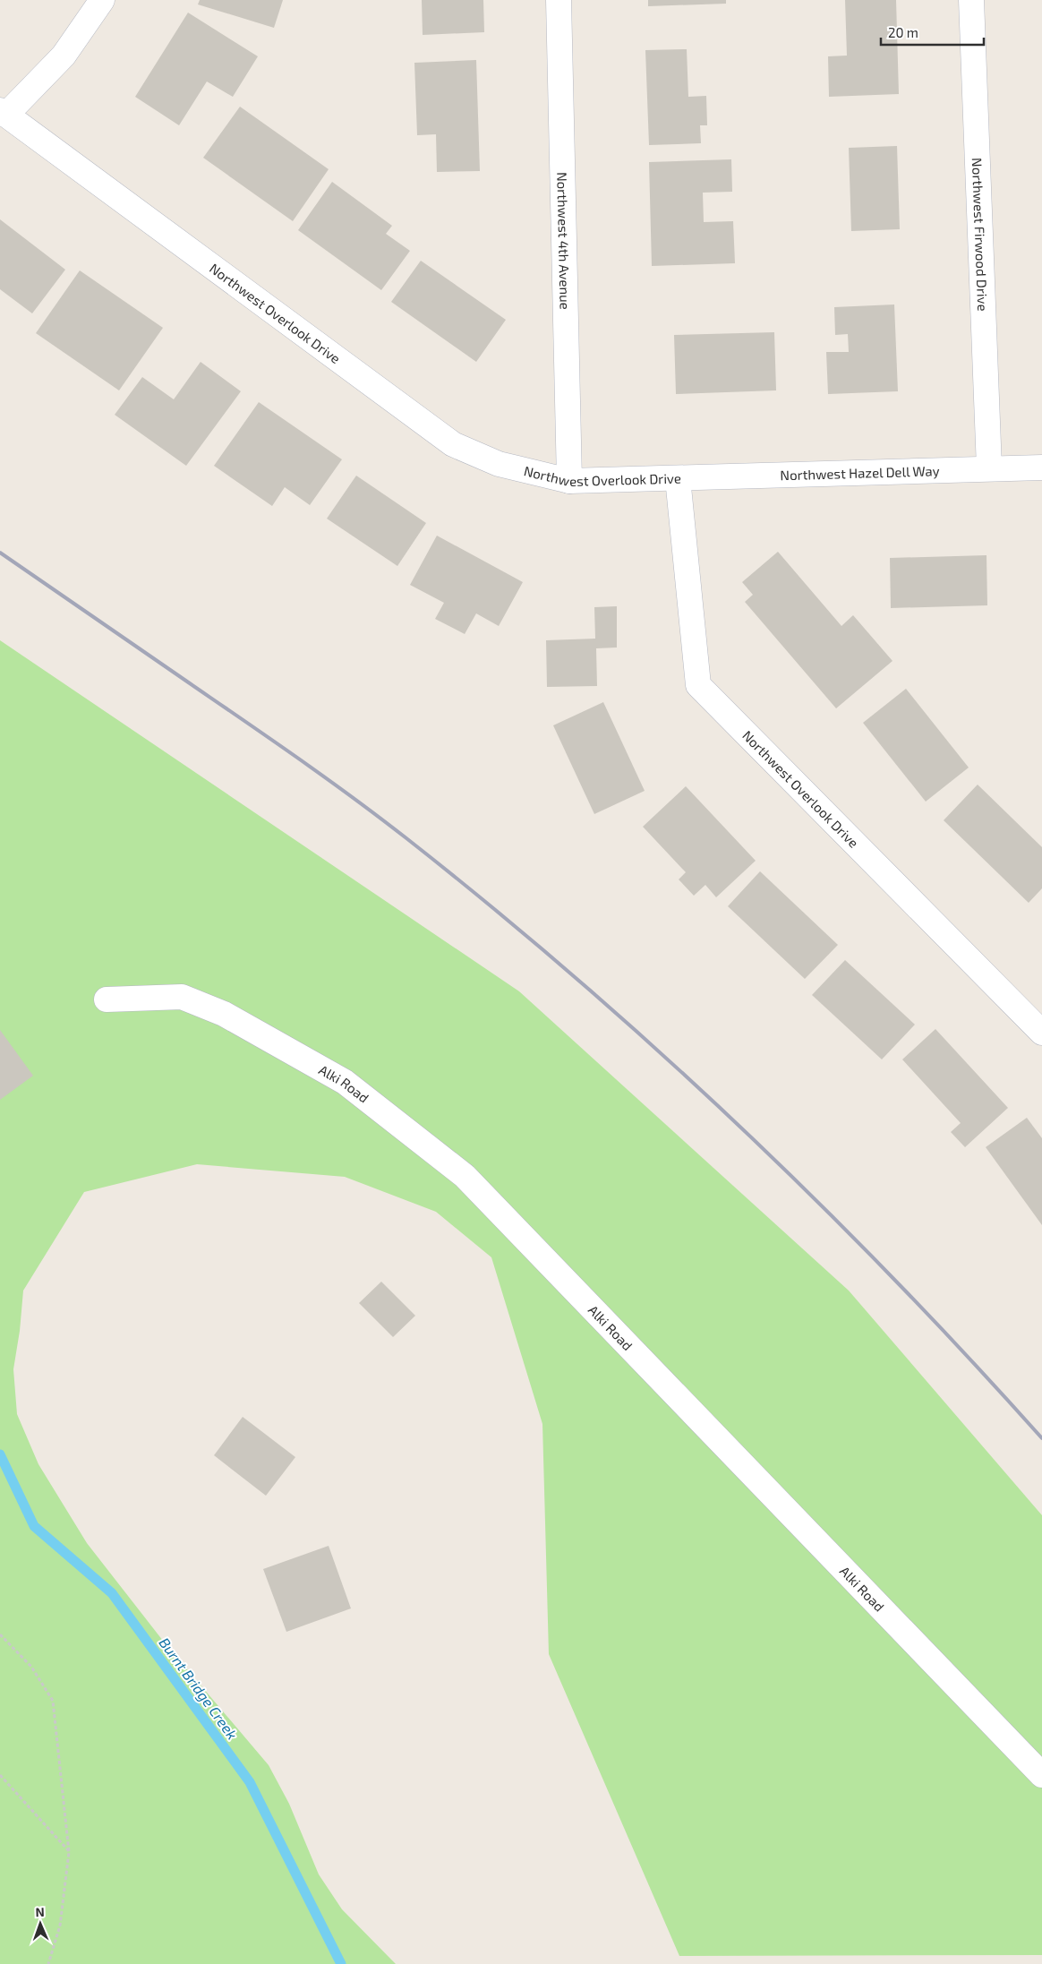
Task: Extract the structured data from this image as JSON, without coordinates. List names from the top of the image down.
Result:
{
  "streets": {
    "street": [
      "Northwest Firwood Drive",
      "Northwest 4th Avenue",
      "Northwest Overlook Drive",
      "Northwest Hazel Dell Way",
      "Alki Road"
    ]
  },
  "crossings": [
    ["Northwest Firwood Drive", "Northwest Hazel Dell Way"],
    ["Northwest 4th Avenue", "Northwest Overlook Drive"],
    ["Northwest Overlook Drive", "Northwest Hazel Dell Way"]
  ],
  "water": ["Burnt Bridge Creek"],
  "scale_bar": "20 m",
  "north": "top"
}
